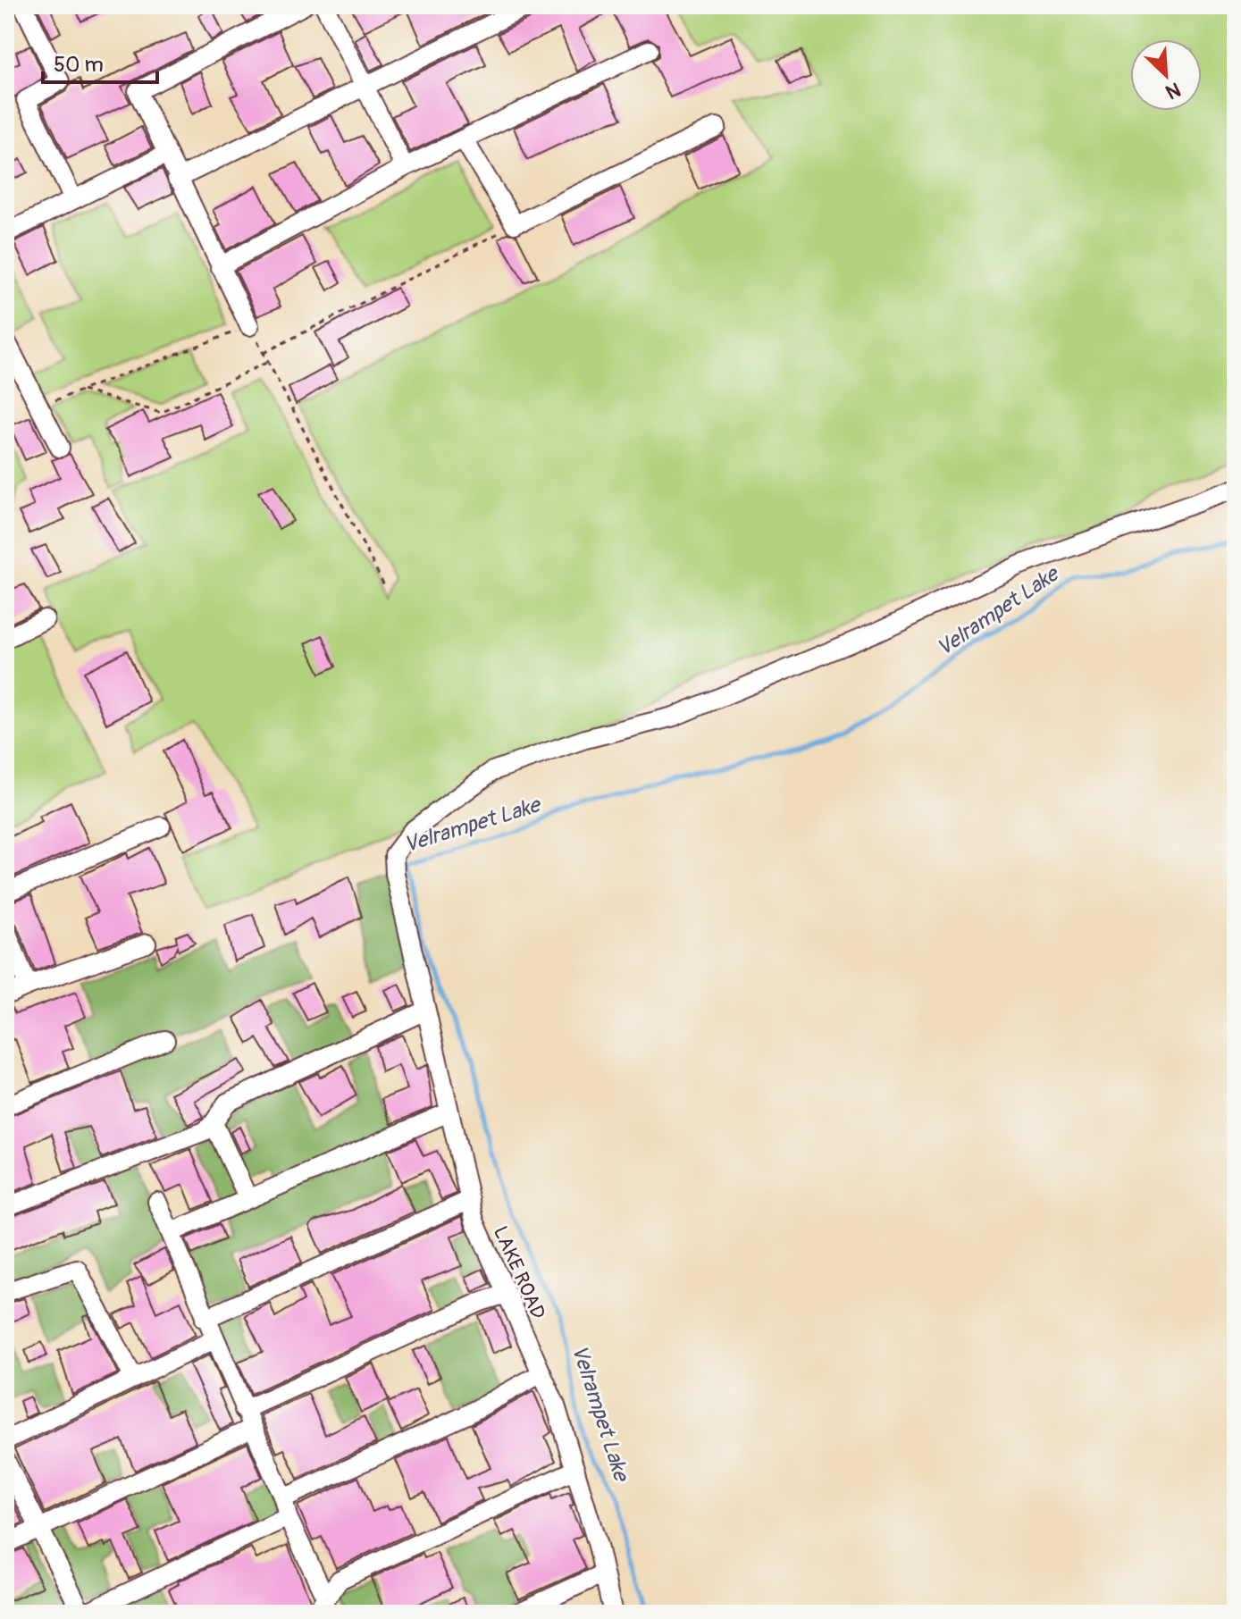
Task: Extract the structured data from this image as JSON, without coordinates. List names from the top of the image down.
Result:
{
  "streets": {
    "street": ["LAKE ROAD"]
  },
  "water": ["Velrampet Lake"],
  "scale_bar": "50 m",
  "north": "bottom right"
}
